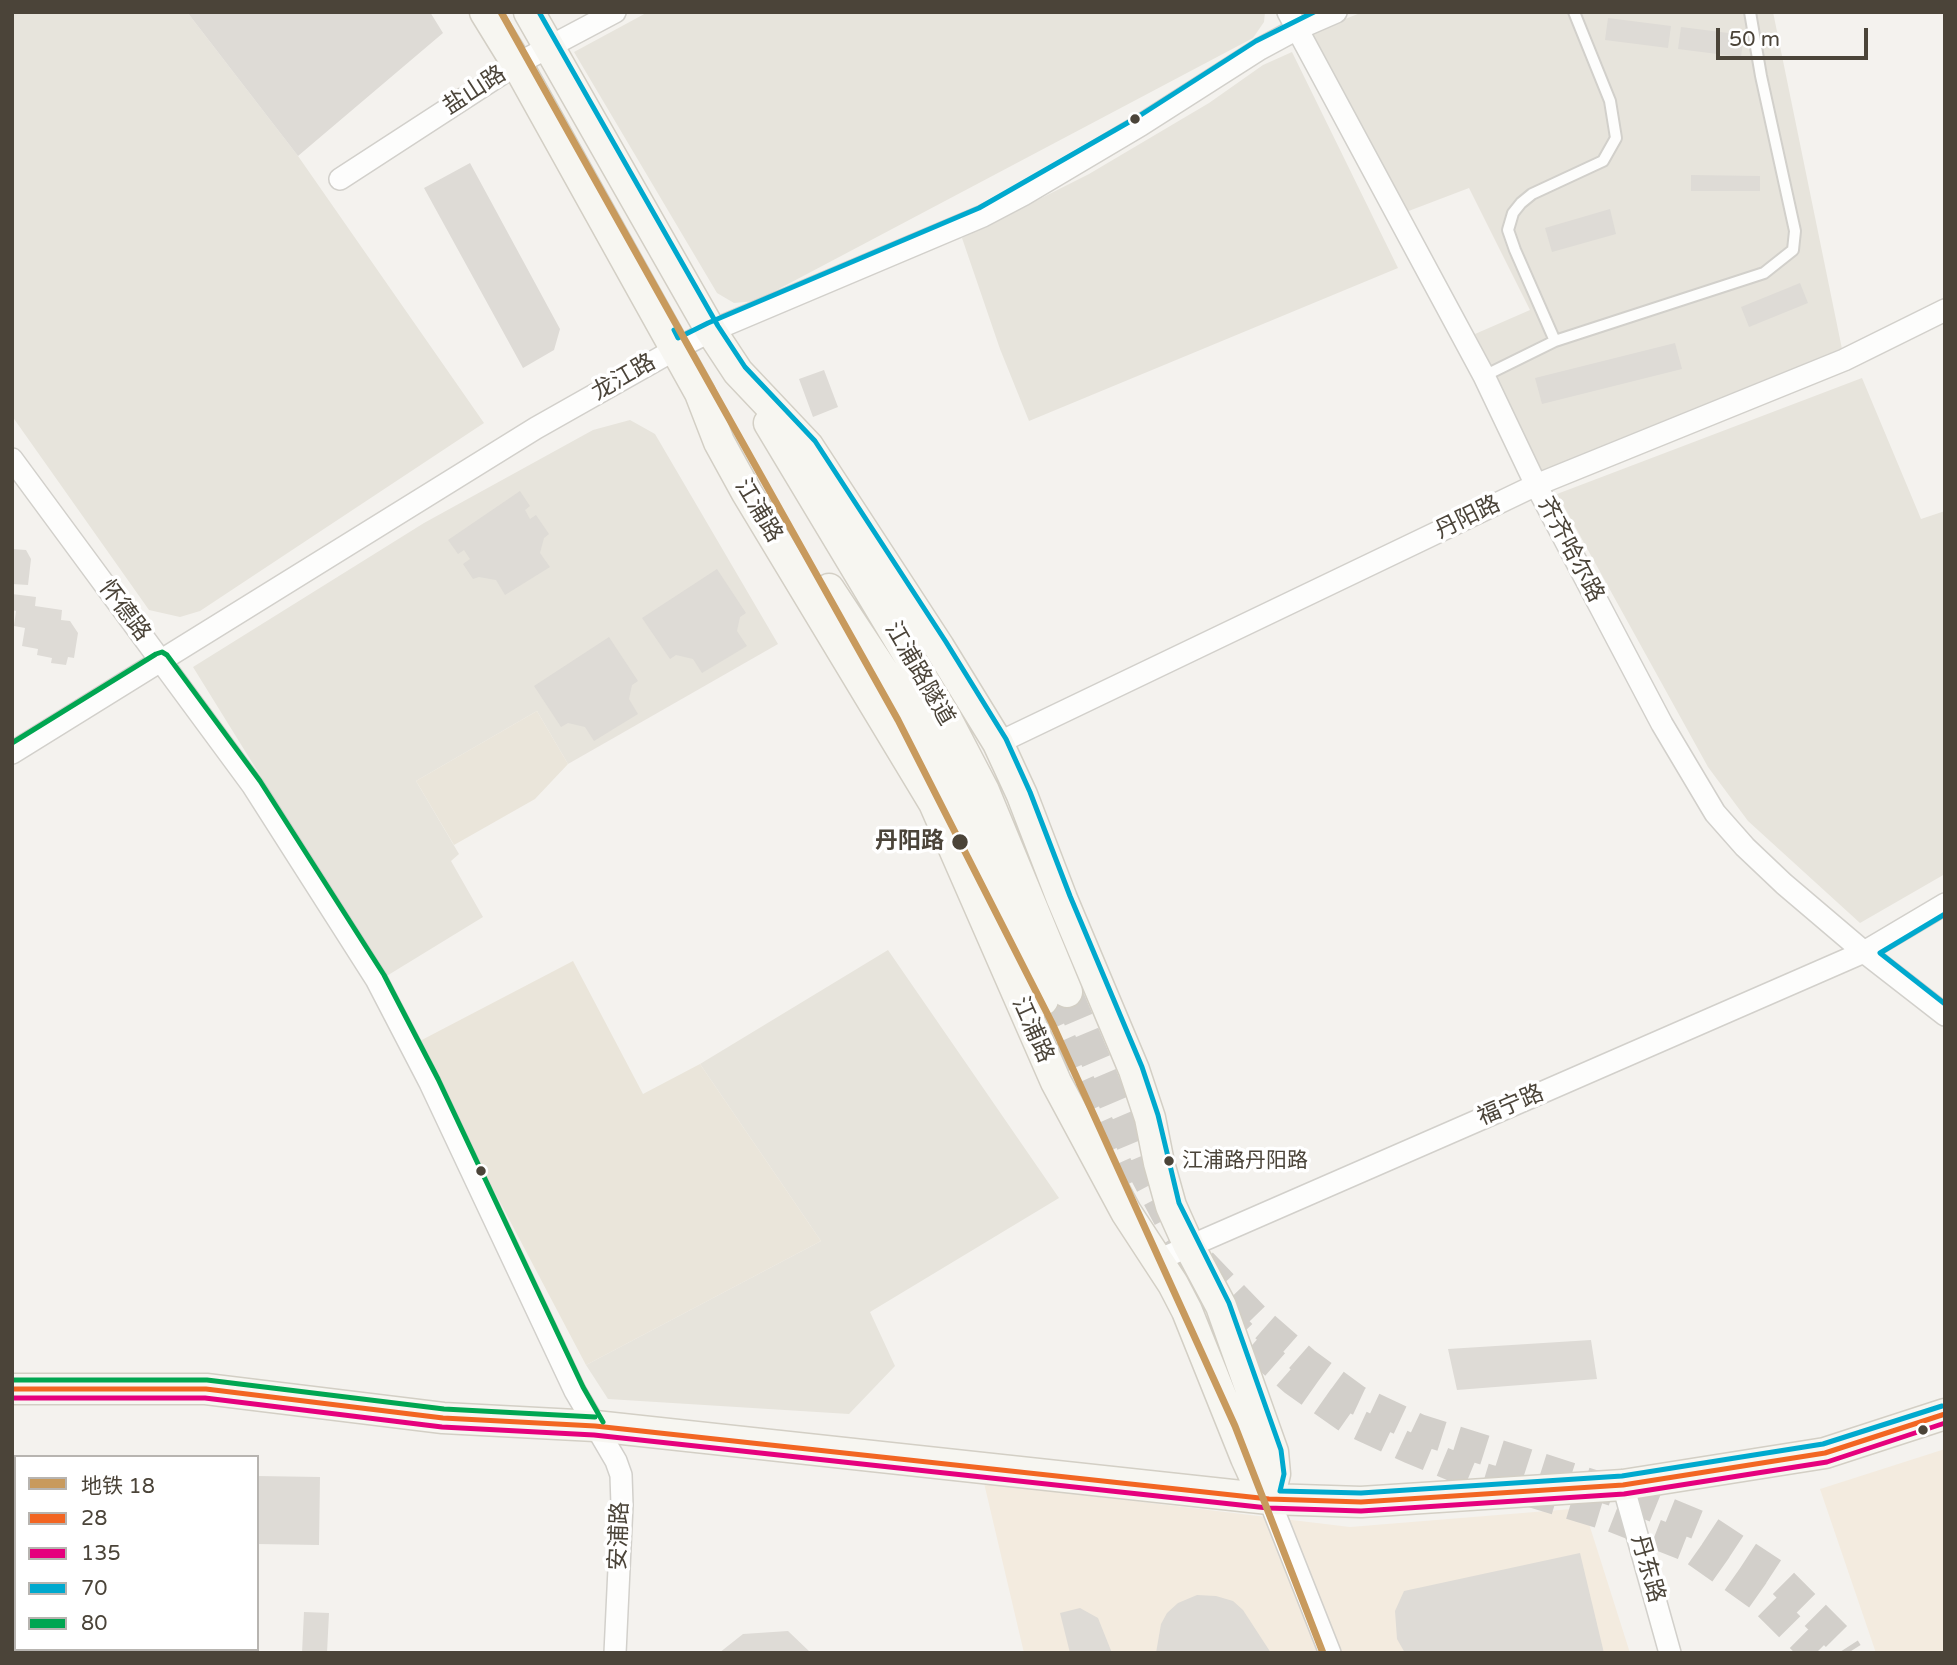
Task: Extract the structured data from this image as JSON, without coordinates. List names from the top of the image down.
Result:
{
  "streets": {
    "main road": ["江浦路", "江浦路隧道"],
    "street": [
      "盐山路",
      "龙江路",
      "丹阳路",
      "齐齐哈尔路",
      "怀德路",
      "福宁路",
      "安浦路",
      "丹东路"
    ]
  },
  "crossings": [
    ["盐山路", "江浦路"],
    ["龙江路", "江浦路"],
    ["龙江路", "齐齐哈尔路"],
    ["龙江路", "怀德路"],
    ["江浦路", "江浦路隧道"],
    ["江浦路", "福宁路"],
    ["丹阳路", "齐齐哈尔路"],
    ["齐齐哈尔路", "福宁路"],
    ["怀德路", "安浦路"]
  ],
  "places": ["丹阳路", "江浦路丹阳路"],
  "lines": [
    "metro line 18",
    "transit line 70",
    "transit line 80",
    "transit line 28",
    "transit line 135"
  ],
  "legend": [
    "地铁 18",
    "28",
    "135",
    "70",
    "80"
  ],
  "scale_bar": "50 m"
}
